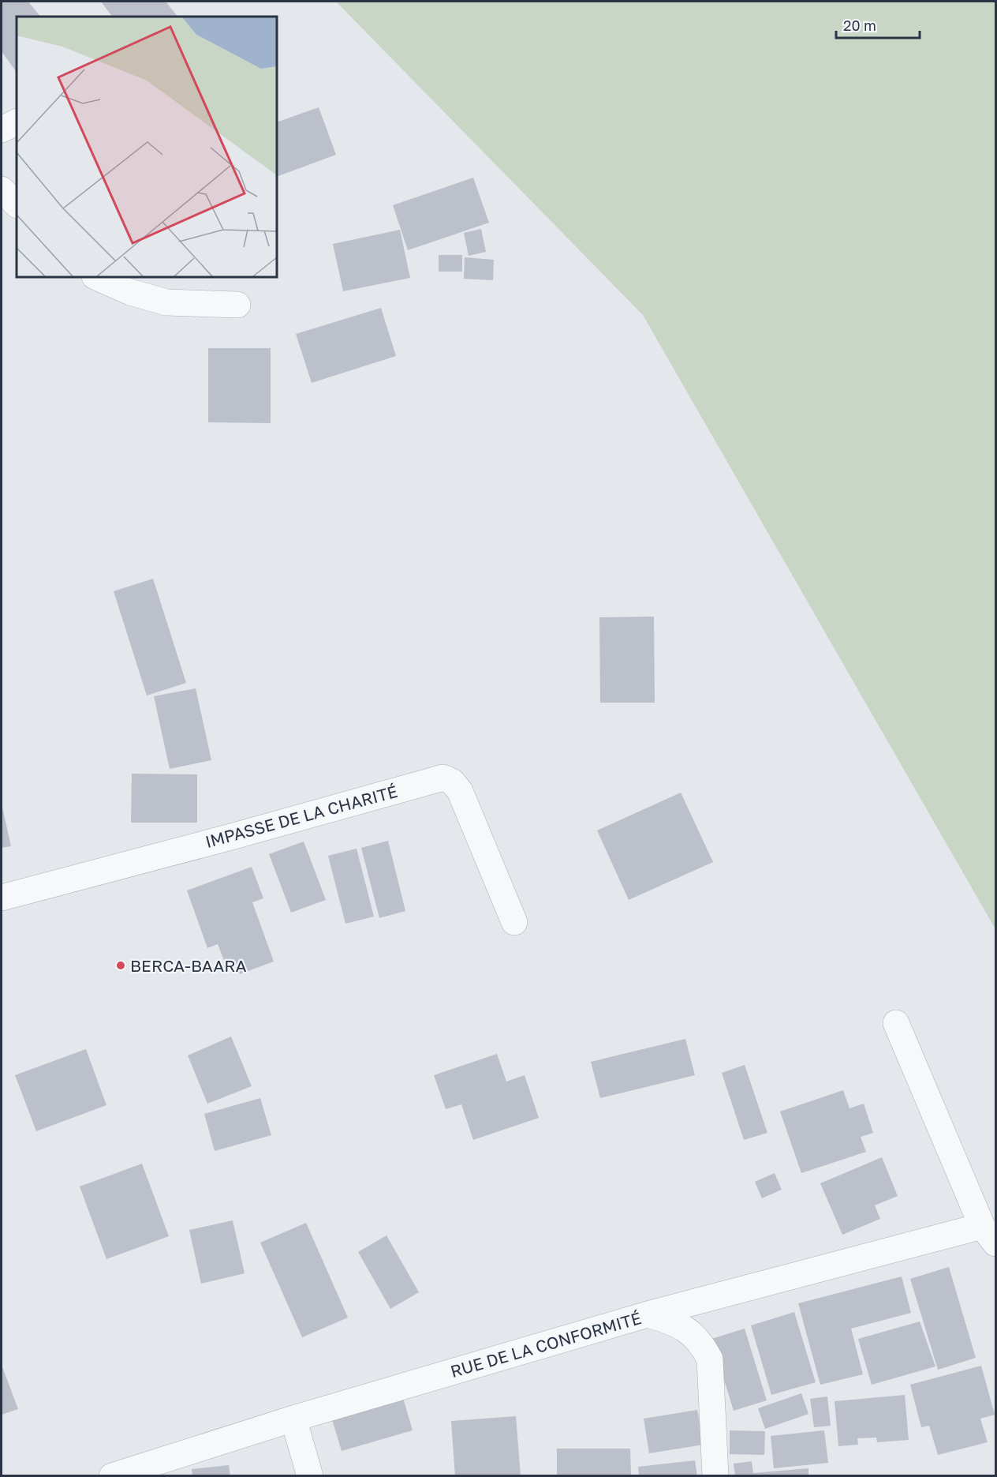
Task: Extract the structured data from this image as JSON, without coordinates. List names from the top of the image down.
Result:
{
  "streets": {
    "street": ["IMPASSE DE LA CHARITÉ", "RUE DE LA CONFORMITÉ"]
  },
  "places": ["BERCA-BAARA"],
  "scale_bar": "20 m"
}
